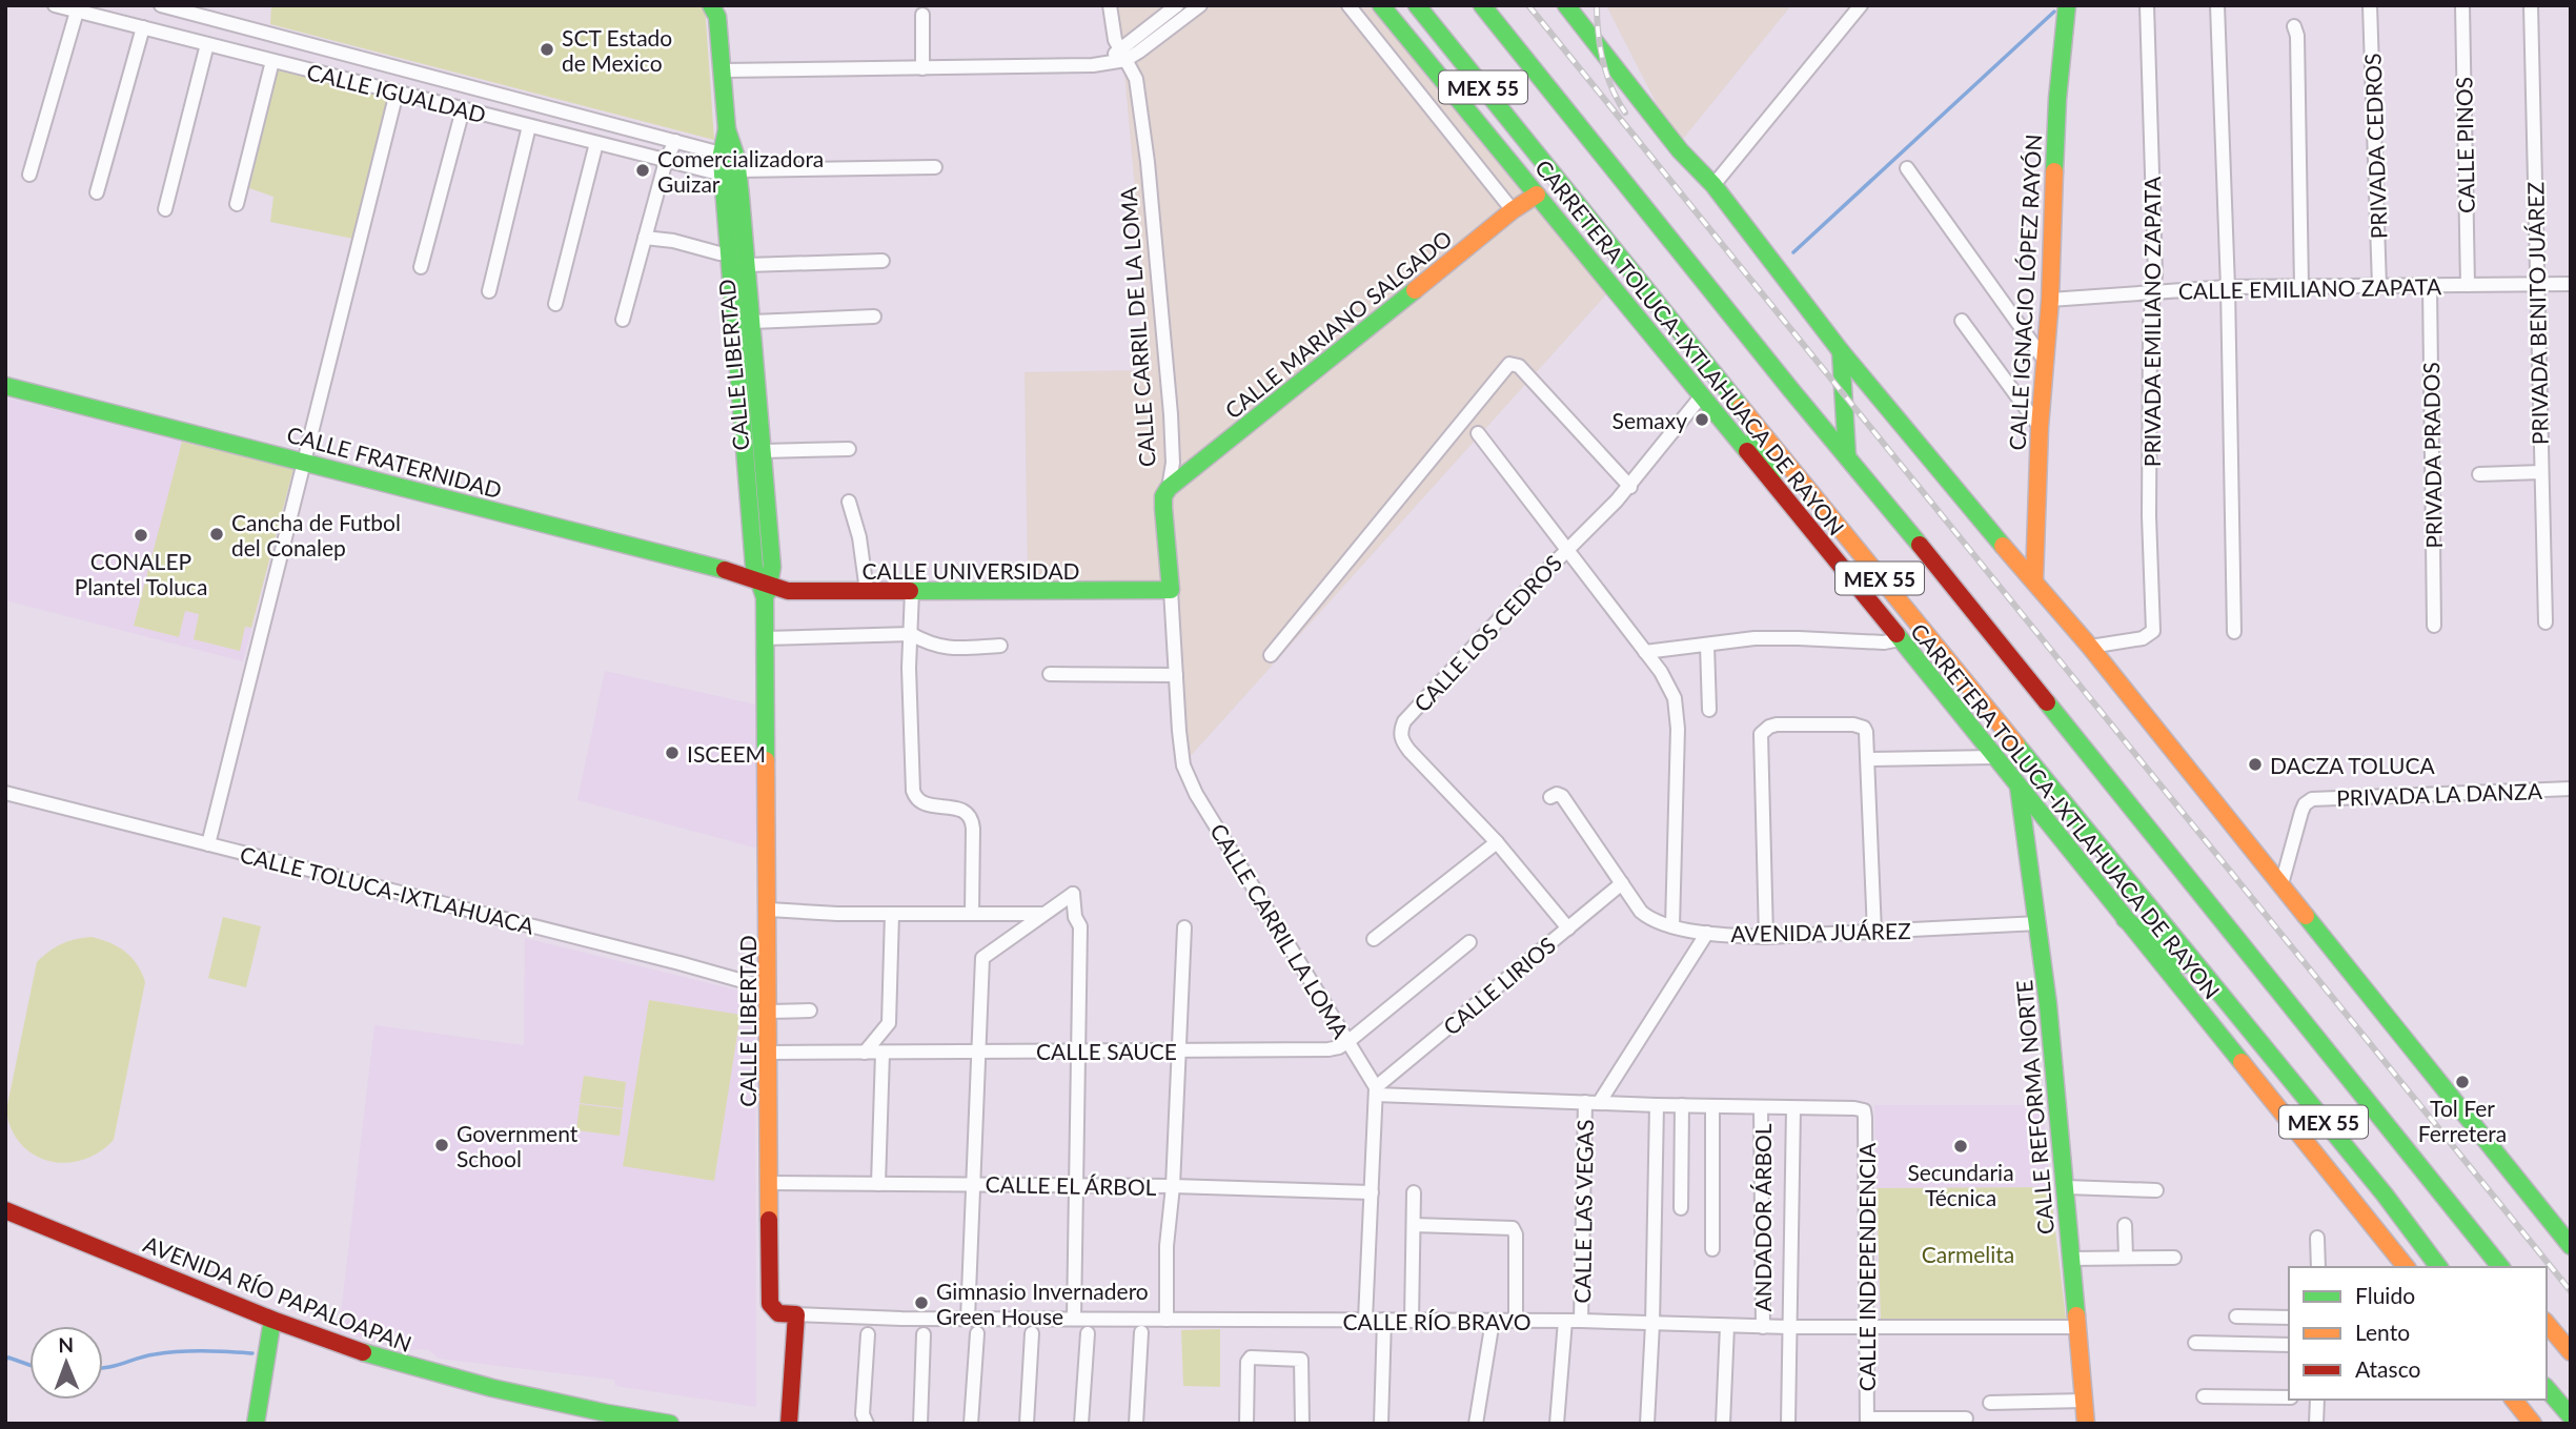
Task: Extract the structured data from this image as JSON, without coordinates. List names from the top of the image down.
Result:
{
  "streets": {
    "main road": [
      "MEX 55",
      "CALLE IGNACIO LÓPEZ RAYÓN",
      "CALLE MARIANO SALGADO",
      "CALLE CARRIL DE LA LOMA",
      "CARRETERA TOLUCA-IXTLAHUACA DE RAYON",
      "CALLE LIBERTAD",
      "CALLE FRATERNIDAD",
      "CALLE UNIVERSIDAD",
      "CALLE REFORMA NORTE",
      "AVENIDA RÍO PAPALOAPAN"
    ],
    "street": [
      "CALLE IGUALDAD",
      "CALLE PINOS",
      "PRIVADA CEDROS",
      "CALLE EMILIANO ZAPATA",
      "PRIVADA BENITO JUÁREZ",
      "PRIVADA EMILIANO ZAPATA",
      "PRIVADA PRADOS",
      "CALLE LOS CEDROS",
      "PRIVADA LA DANZA",
      "CALLE TOLUCA-IXTLAHUACA",
      "CALLE CARRIL LA LOMA",
      "AVENIDA JUÁREZ",
      "CALLE LIRIOS",
      "CALLE SAUCE",
      "CALLE EL ÁRBOL",
      "CALLE LAS VEGAS",
      "ANDADOR ÁRBOL",
      "CALLE INDEPENDENCIA",
      "CALLE RÍO BRAVO"
    ]
  },
  "crossings": [
    ["CALLE IGUALDAD", "CALLE LIBERTAD"],
    ["CALLE PINOS", "CALLE EMILIANO ZAPATA"],
    ["PRIVADA CEDROS", "CALLE EMILIANO ZAPATA"],
    ["CALLE EMILIANO ZAPATA", "CALLE IGNACIO LÓPEZ RAYÓN"],
    ["CALLE EMILIANO ZAPATA", "PRIVADA BENITO JUÁREZ"],
    ["CALLE EMILIANO ZAPATA", "PRIVADA EMILIANO ZAPATA"],
    ["CALLE EMILIANO ZAPATA", "PRIVADA PRADOS"],
    ["CALLE MARIANO SALGADO", "CALLE CARRIL DE LA LOMA"],
    ["CALLE MARIANO SALGADO", "CARRETERA TOLUCA-IXTLAHUACA DE RAYON"],
    ["CALLE CARRIL DE LA LOMA", "CALLE UNIVERSIDAD"],
    ["CALLE CARRIL DE LA LOMA", "CALLE CARRIL LA LOMA"],
    ["CARRETERA TOLUCA-IXTLAHUACA DE RAYON", "CALLE LOS CEDROS"],
    ["CARRETERA TOLUCA-IXTLAHUACA DE RAYON", "CALLE REFORMA NORTE"],
    ["CALLE LIBERTAD", "CALLE FRATERNIDAD"],
    ["CALLE LIBERTAD", "CALLE UNIVERSIDAD"],
    ["CALLE LIBERTAD", "CALLE TOLUCA-IXTLAHUACA"],
    ["CALLE LIBERTAD", "CALLE SAUCE"],
    ["CALLE LIBERTAD", "CALLE EL ÁRBOL"],
    ["CALLE LIBERTAD", "CALLE RÍO BRAVO"],
    ["CALLE FRATERNIDAD", "CALLE UNIVERSIDAD"],
    ["CALLE LOS CEDROS", "CALLE LIRIOS"],
    ["CALLE CARRIL LA LOMA", "CALLE LIRIOS"],
    ["CALLE CARRIL LA LOMA", "CALLE SAUCE"],
    ["AVENIDA JUÁREZ", "CALLE LIRIOS"],
    ["AVENIDA JUÁREZ", "CALLE REFORMA NORTE"],
    ["CALLE REFORMA NORTE", "CALLE RÍO BRAVO"],
    ["CALLE LAS VEGAS", "CALLE RÍO BRAVO"],
    ["ANDADOR ÁRBOL", "CALLE RÍO BRAVO"],
    ["CALLE INDEPENDENCIA", "CALLE RÍO BRAVO"]
  ],
  "parks": ["Carmelita"],
  "places": [
    "SCT Estado de Mexico",
    "Comercializadora Guizar",
    "Semaxy",
    "Cancha de Futbol del Conalep",
    "CONALEP Plantel Toluca",
    "ISCEEM",
    "DACZA TOLUCA",
    "Tol Fer Ferretera",
    "Government School",
    "Secundaria Técnica",
    "Gimnasio Invernadero Green House"
  ],
  "legend": ["Fluido", "Lento", "Atasco"],
  "north": "top"
}
